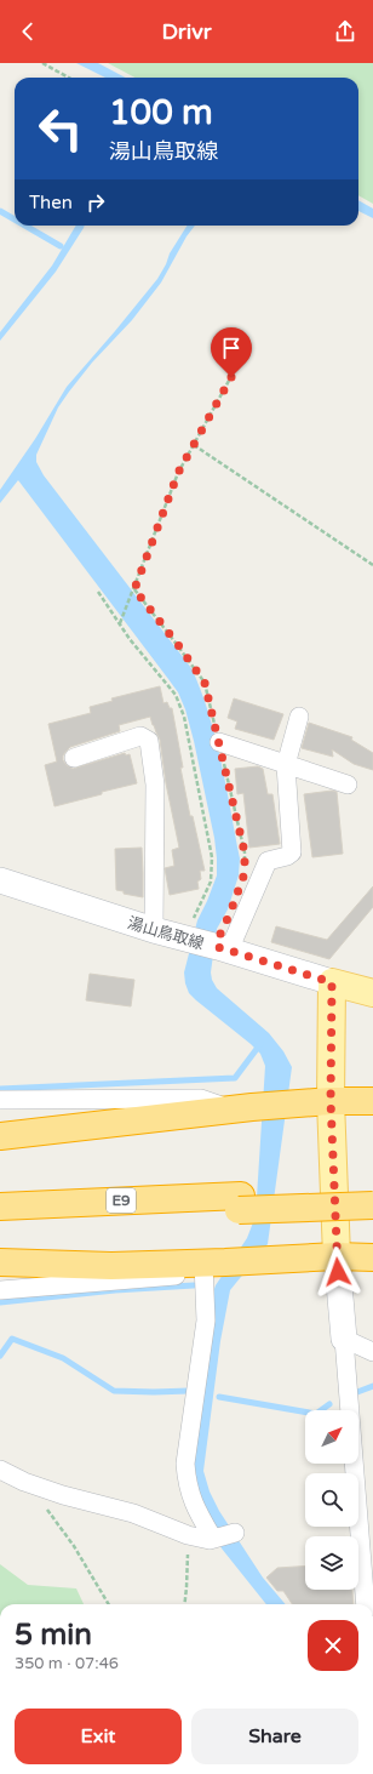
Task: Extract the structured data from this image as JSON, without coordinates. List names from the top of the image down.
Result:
{
  "streets": {
    "highway": ["E9"],
    "main road": ["湯山鳥取線"]
  },
  "north": "top right",
  "page": {
    "header": "Drivr",
    "turn": ["100 m", "湯山鳥取線"],
    "then": "Then",
    "heading": ["5 min", "350 m · 07:46"],
    "buttons": ["Exit", "Share"]
  }
}
